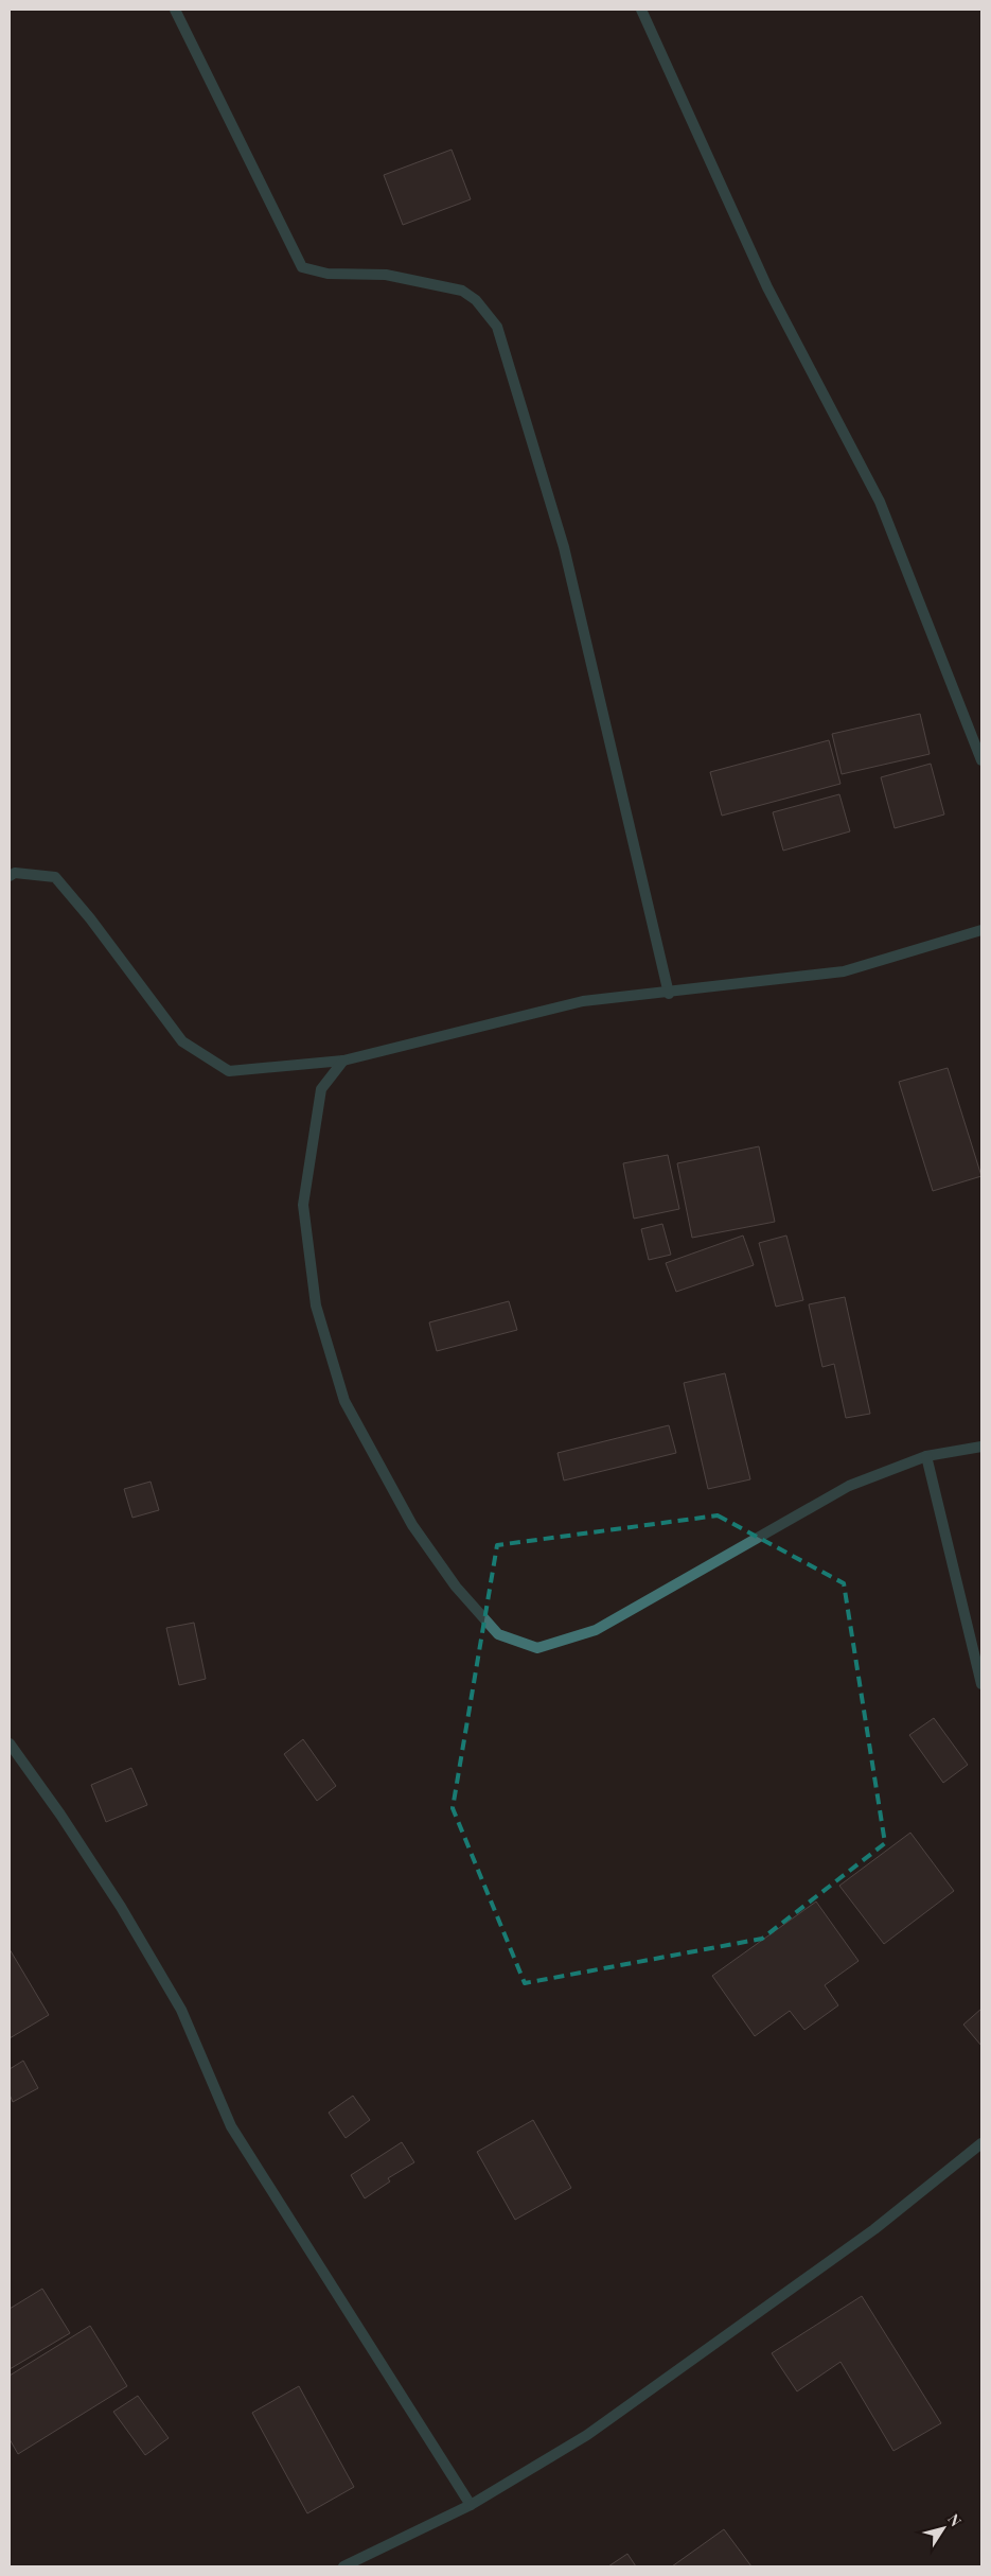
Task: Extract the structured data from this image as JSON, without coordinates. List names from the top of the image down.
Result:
{
  "north": "top right"
}
